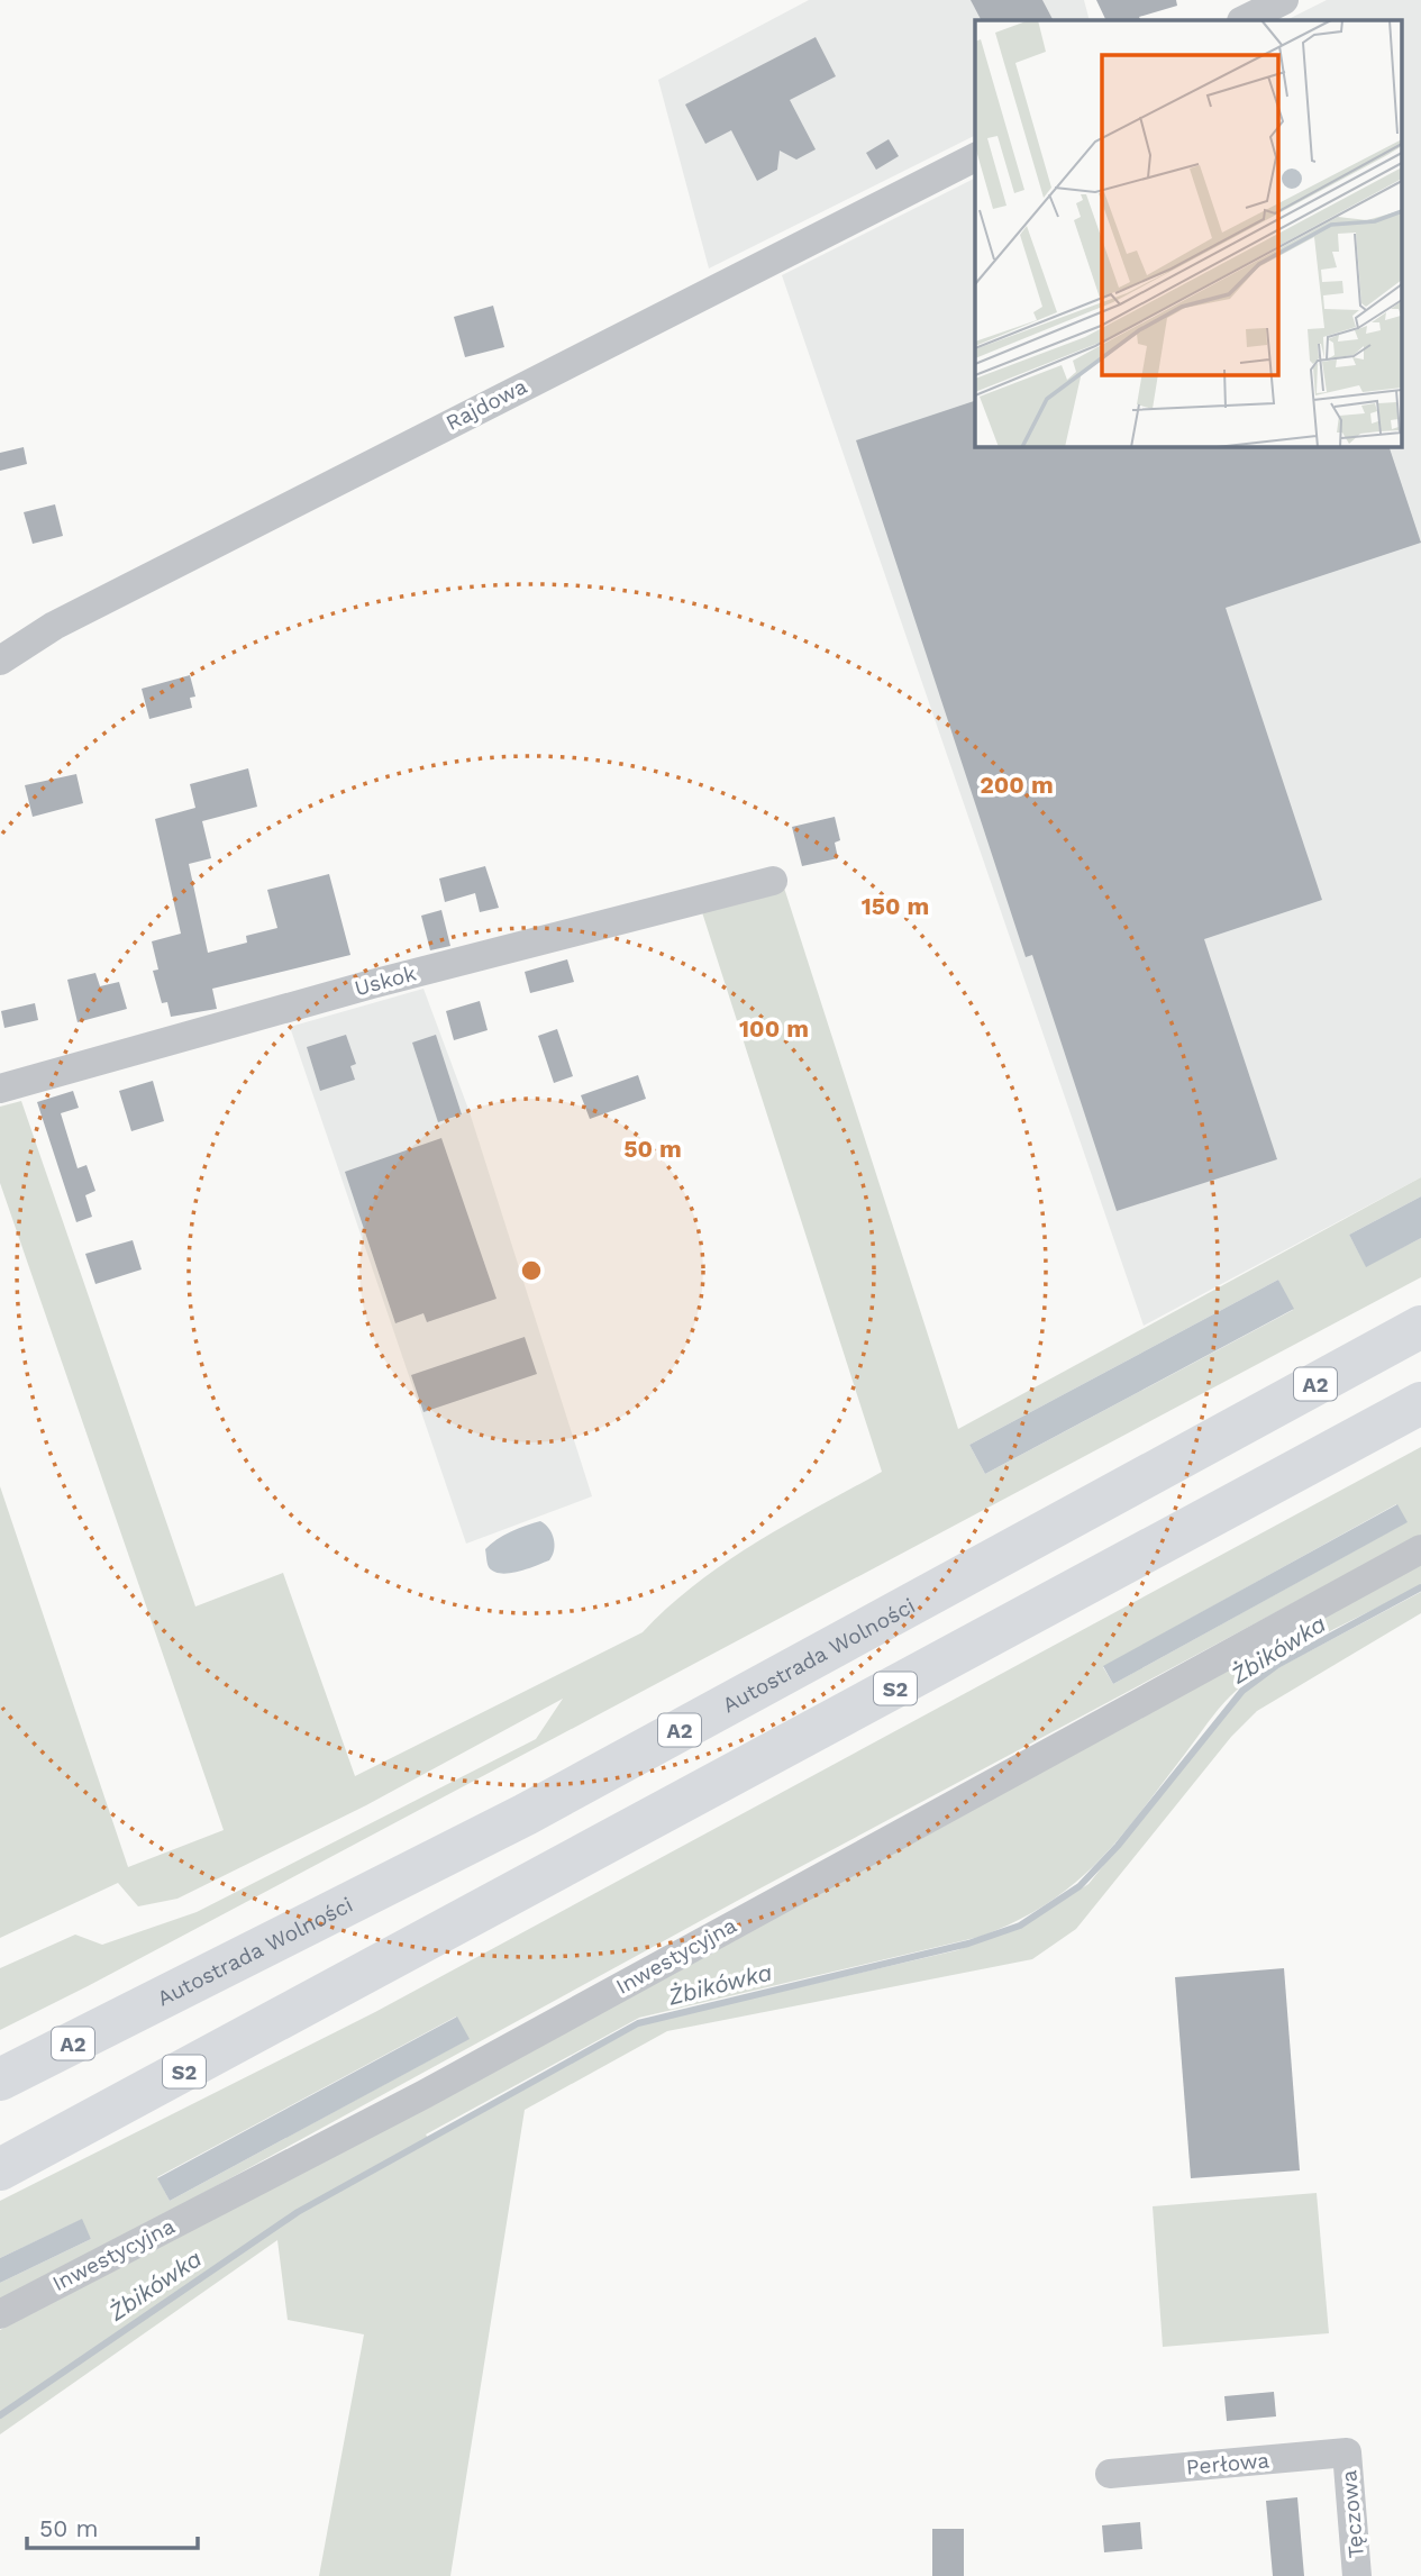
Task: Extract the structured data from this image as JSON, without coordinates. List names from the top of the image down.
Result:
{
  "streets": {
    "highway": ["A2", "Autostrada Wolności", "S2"],
    "street": [
      "Rajdowa",
      "Uskok",
      "Inwestycyjna",
      "Perłowa",
      "Tęczowa"
    ]
  },
  "crossings": [
    ["Perłowa", "Tęczowa"]
  ],
  "water": ["Żbikówka"],
  "scale_bar": "50 m",
  "rings": [
    "200 m",
    "150 m",
    "100 m",
    "50 m"
  ]
}
